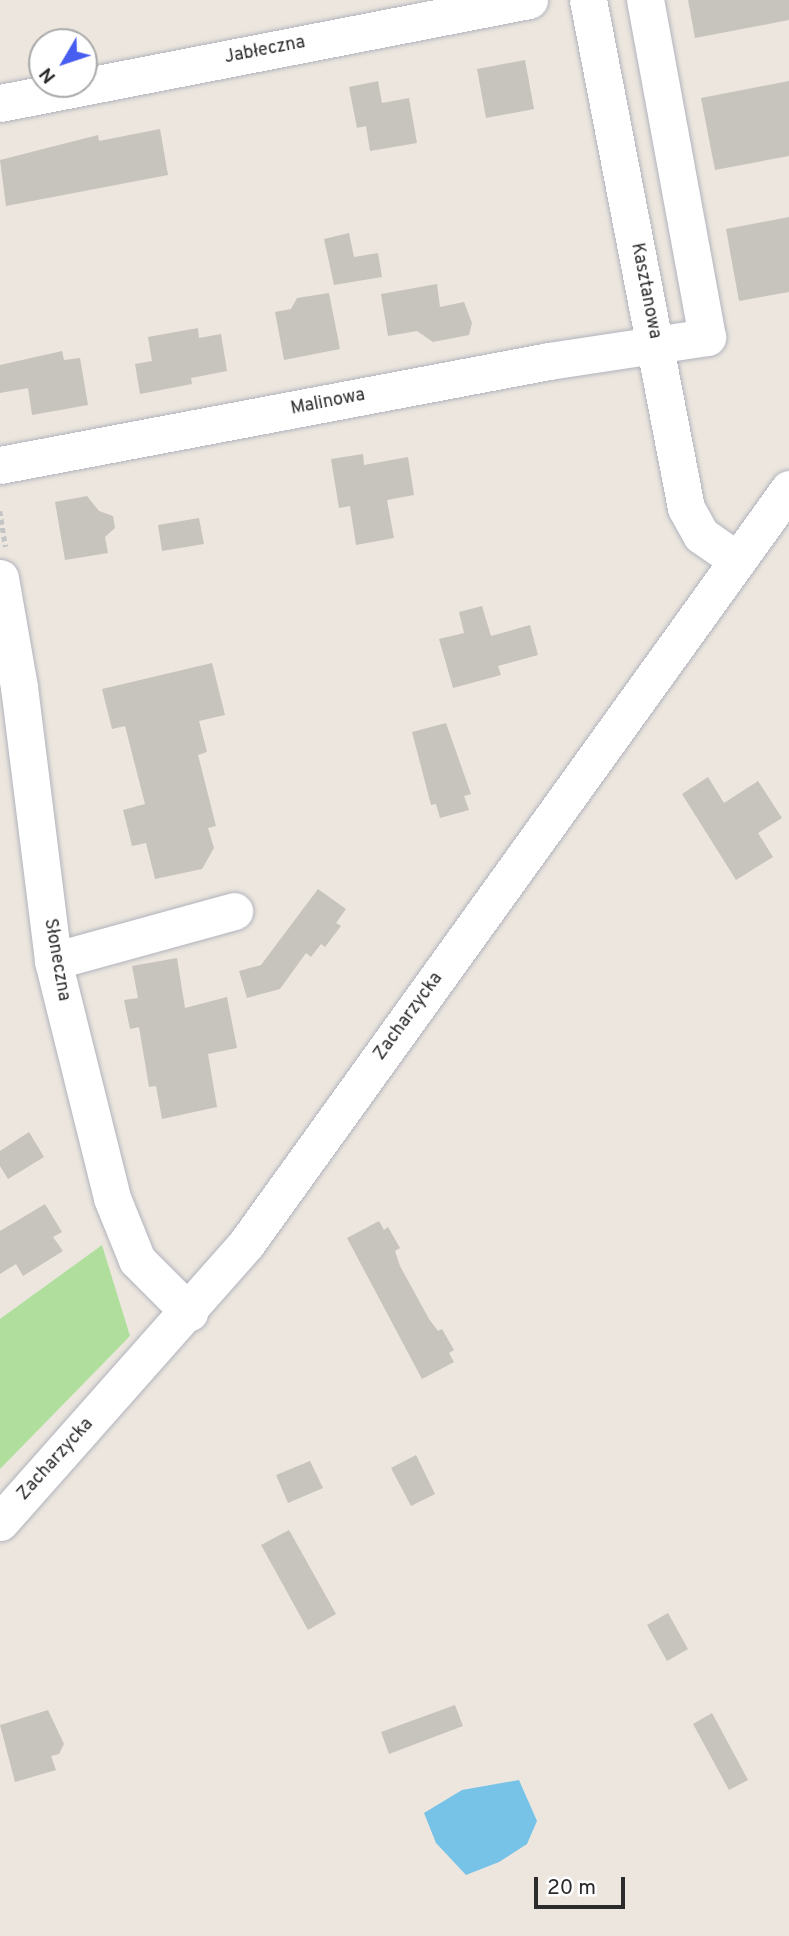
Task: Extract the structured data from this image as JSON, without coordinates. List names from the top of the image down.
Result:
{
  "streets": {
    "street": [
      "Jabłeczna",
      "Kasztanowa",
      "Malinowa",
      "Słoneczna",
      "Zacharzycka"
    ]
  },
  "crossings": [
    ["Kasztanowa", "Malinowa"],
    ["Kasztanowa", "Zacharzycka"],
    ["Słoneczna", "Zacharzycka"]
  ],
  "scale_bar": "20 m",
  "north": "bottom left"
}
